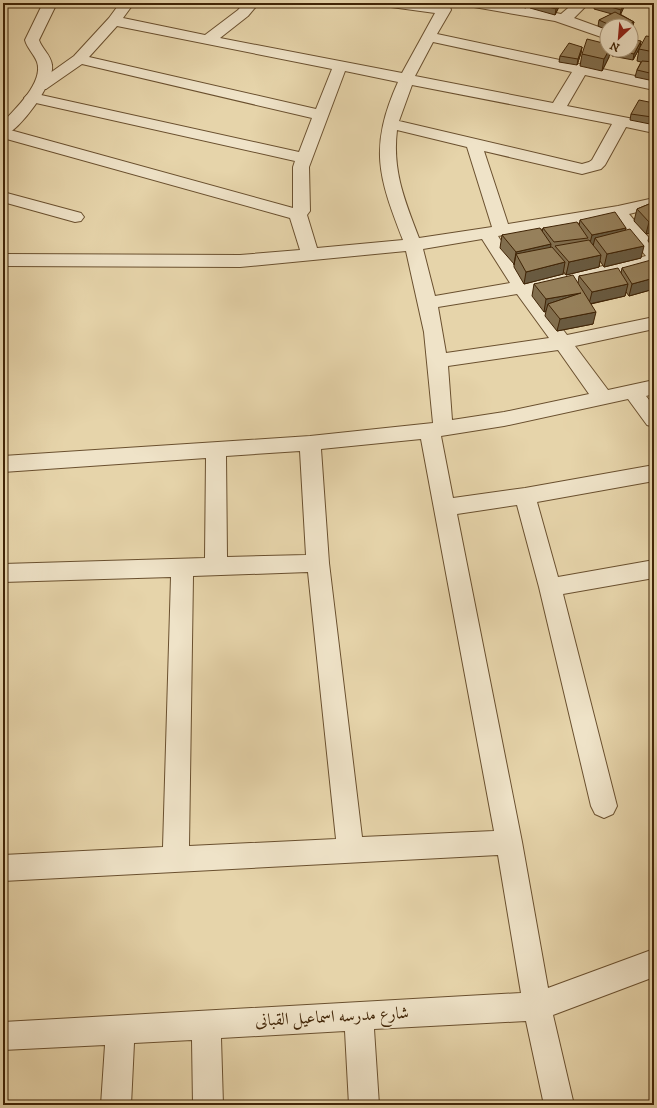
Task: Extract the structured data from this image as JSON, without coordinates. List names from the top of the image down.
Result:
{
  "streets": {
    "street": ["شارع مدرسه اسماعيل القبانى"]
  },
  "north": "bottom left"
}
